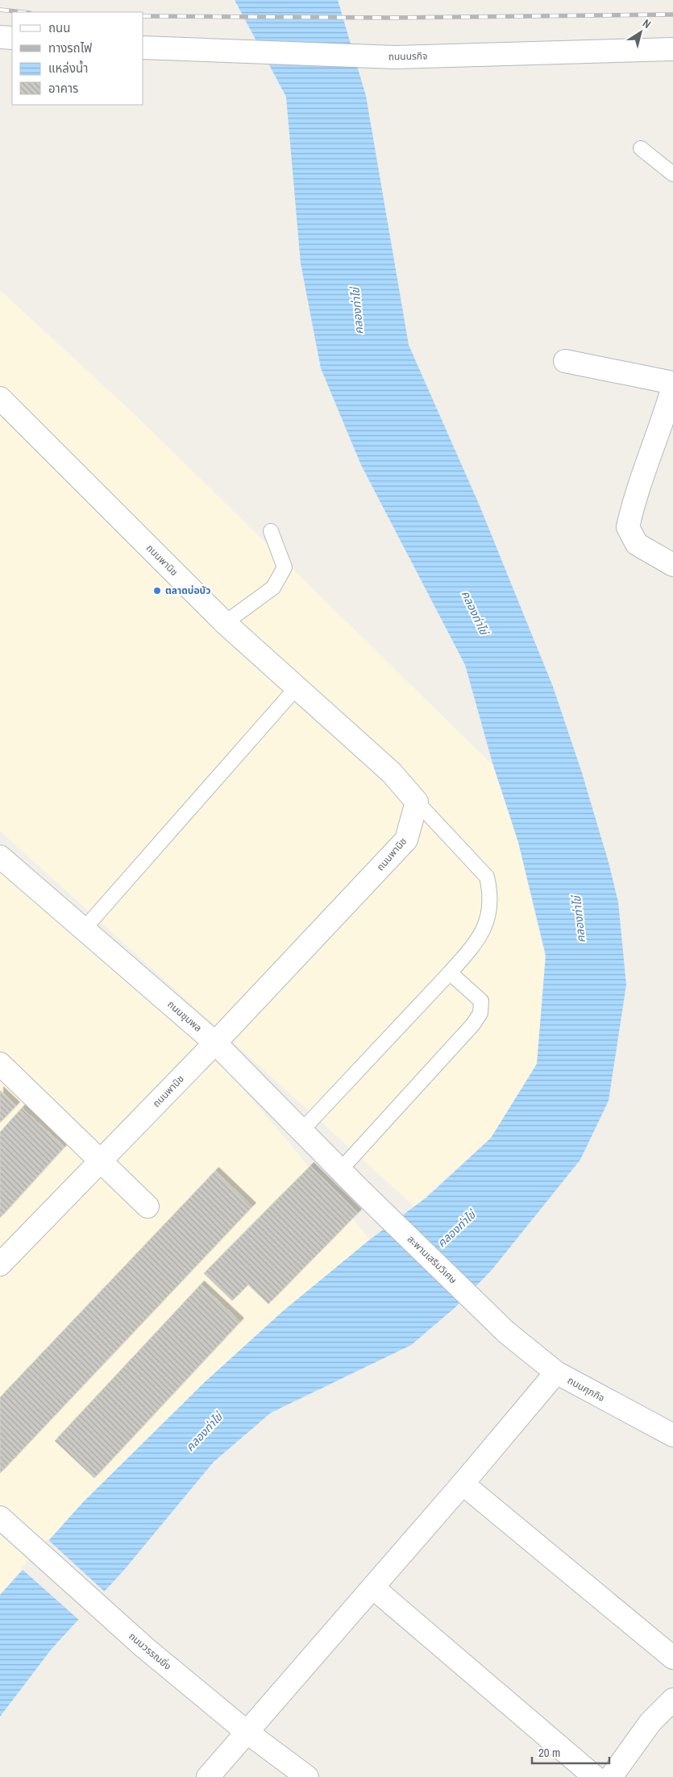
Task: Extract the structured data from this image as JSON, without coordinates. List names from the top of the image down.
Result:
{
  "streets": {
    "street": [
      "ถนนนรกิจ",
      "ถนนพานิช",
      "ถนนชุมพล",
      "สะพานเสริมวิเศษ",
      "ถนนศุภกิจ",
      "ถนนวรรณยิ่ง"
    ]
  },
  "crossings": [
    ["ถนนพานิช", "ถนนชุมพล"],
    ["ถนนชุมพล", "สะพานเสริมวิเศษ"],
    ["สะพานเสริมวิเศษ", "ถนนศุภกิจ"]
  ],
  "water": ["คลองท่าไข่"],
  "places": ["ตลาดบ่อบัว"],
  "legend": [
    "ถนน",
    "ทางรถไฟ",
    "แหล่งน้ำ",
    "อาคาร"
  ],
  "scale_bar": "20 m",
  "north": "top right"
}
